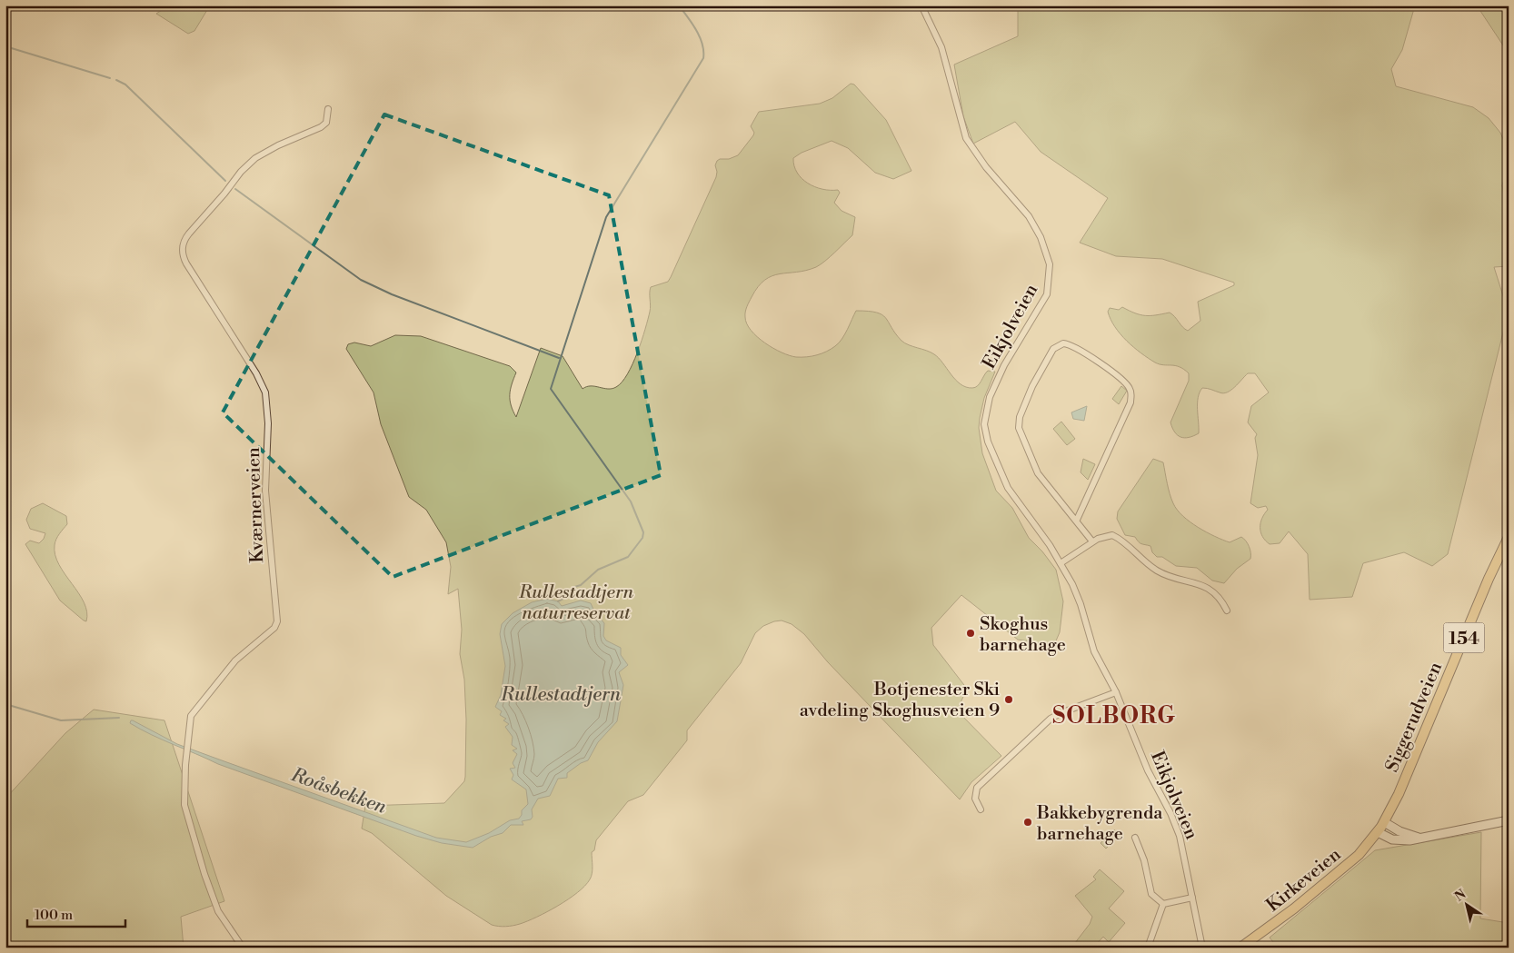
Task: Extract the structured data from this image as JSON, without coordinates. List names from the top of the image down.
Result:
{
  "streets": {
    "main road": ["154", "Siggerudveien", "Kirkeveien"],
    "street": ["Eikjolveien", "Kværnerveien"]
  },
  "crossings": [
    ["Siggerudveien", "Kirkeveien"]
  ],
  "districts": ["SOLBORG"],
  "water": ["Rullestadtjern", "Roåsbekken"],
  "parks": ["Rullestadtjern naturreservat"],
  "places": ["Skoghus barnehage", "Botjenester Ski avdeling Skoghusveien 9", "Bakkebygrenda barnehage"],
  "scale_bar": "100 m",
  "north": "top left"
}
